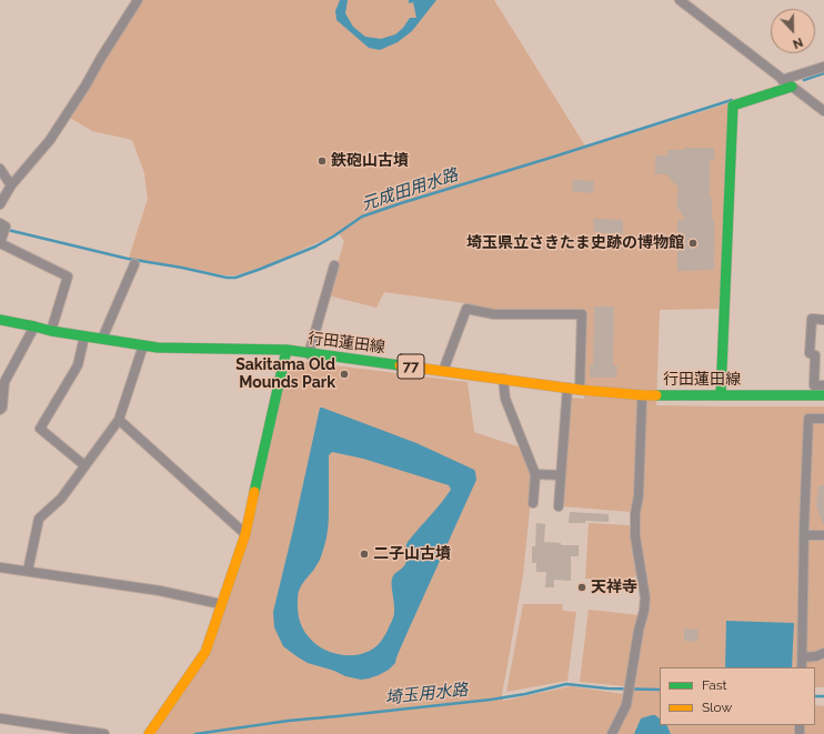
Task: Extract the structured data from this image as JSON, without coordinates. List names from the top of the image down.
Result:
{
  "streets": {
    "main road": ["行田蓮田線", "77"]
  },
  "water": ["元成田用水路", "埼玉用水路"],
  "places": [
    "鉄砲山古墳",
    "埼玉県立さきたま史跡の博物館",
    "Sakitama Old Mounds Park",
    "二子山古墳",
    "天祥寺"
  ],
  "legend": ["Fast", "Slow"],
  "north": "bottom"
}
